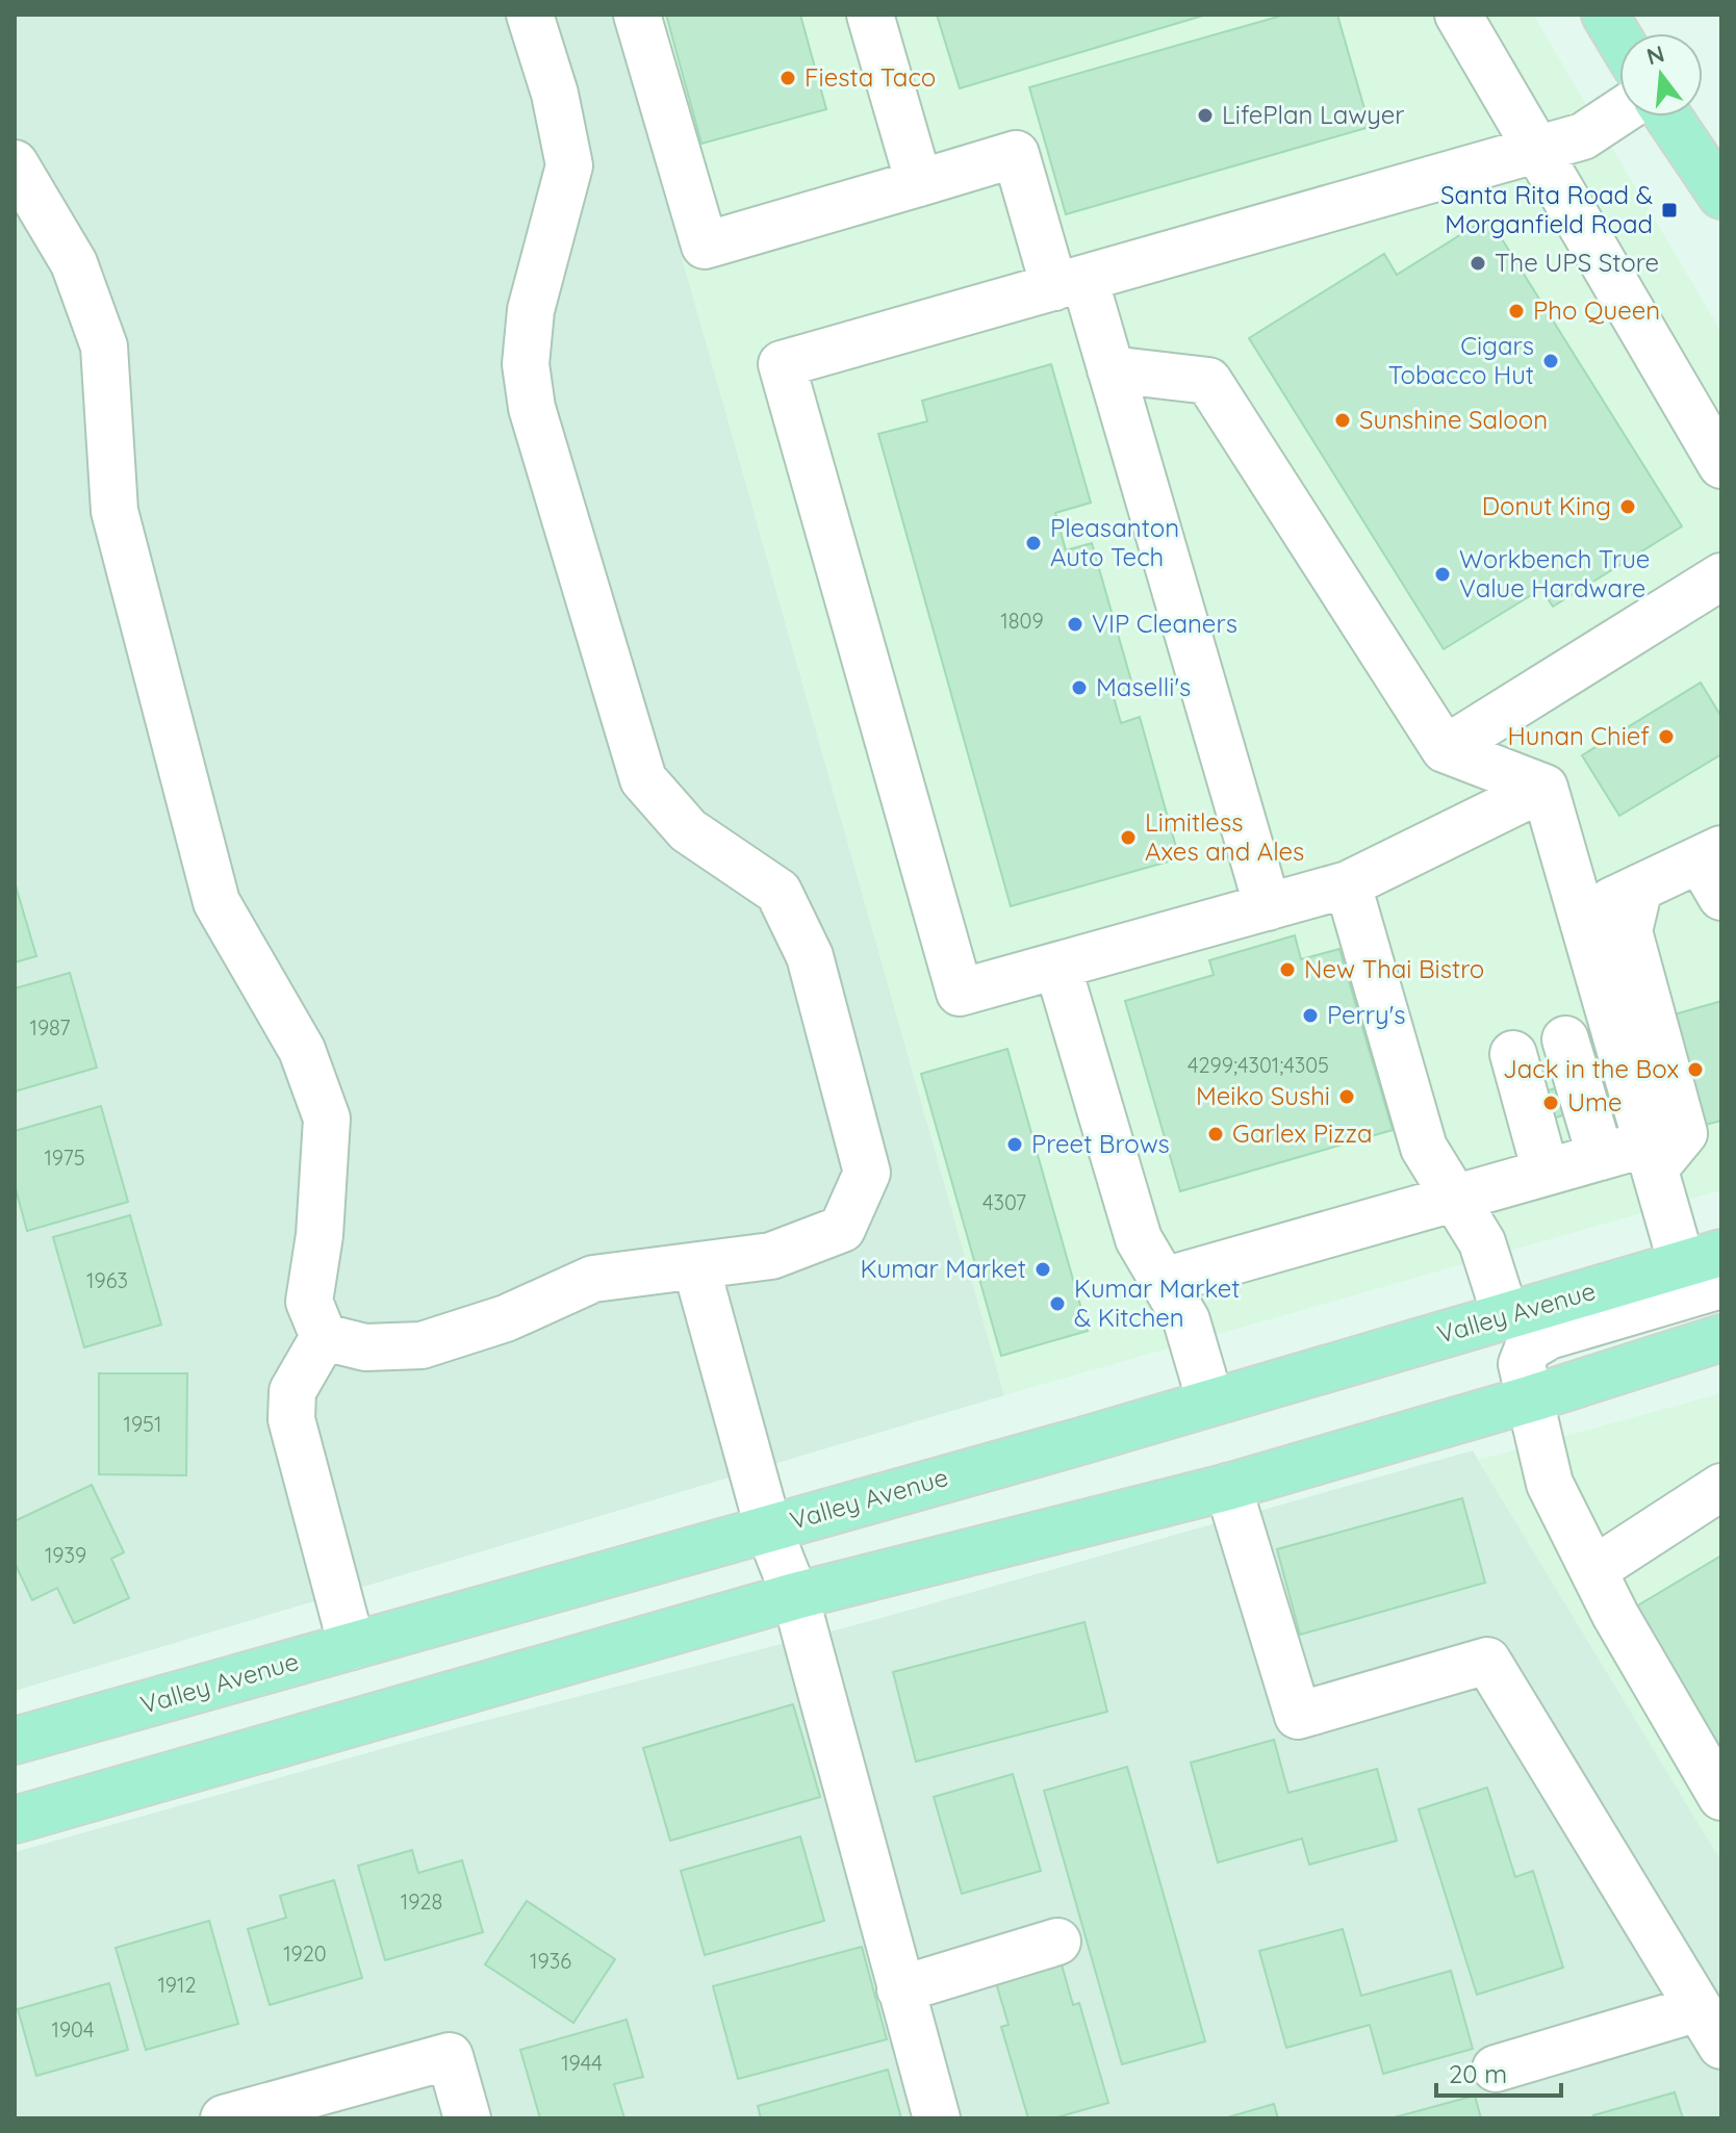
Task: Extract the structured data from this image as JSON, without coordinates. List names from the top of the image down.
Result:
{
  "streets": {
    "main road": ["Valley Avenue"]
  },
  "places": {
    "other": [
      "Fiesta Taco",
      "LifePlan Lawyer",
      "The UPS Store",
      "Pho Queen",
      "Cigars Tobacco Hut",
      "Sunshine Saloon",
      "Donut King",
      "Pleasanton Auto Tech",
      "Workbench True Value Hardware",
      "VIP Cleaners",
      "Maselli's",
      "Hunan Chief",
      "Limitless Axes and Ales",
      "New Thai Bistro",
      "Perry's",
      "Jack in the Box",
      "Meiko Sushi",
      "Ume",
      "Garlex Pizza",
      "Preet Brows",
      "Kumar Market",
      "Kumar Market & Kitchen"
    ],
    "transit": ["Santa Rita Road & Morganfield Road"]
  },
  "house_numbers": [
    "1809",
    "1987",
    "4299;4301;4305",
    "1975",
    "4307",
    "1963",
    "1951",
    "1939",
    "1928",
    "1920",
    "1936",
    "1912",
    "1904",
    "1944"
  ],
  "scale_bar": "20 m",
  "north": "top"
}
